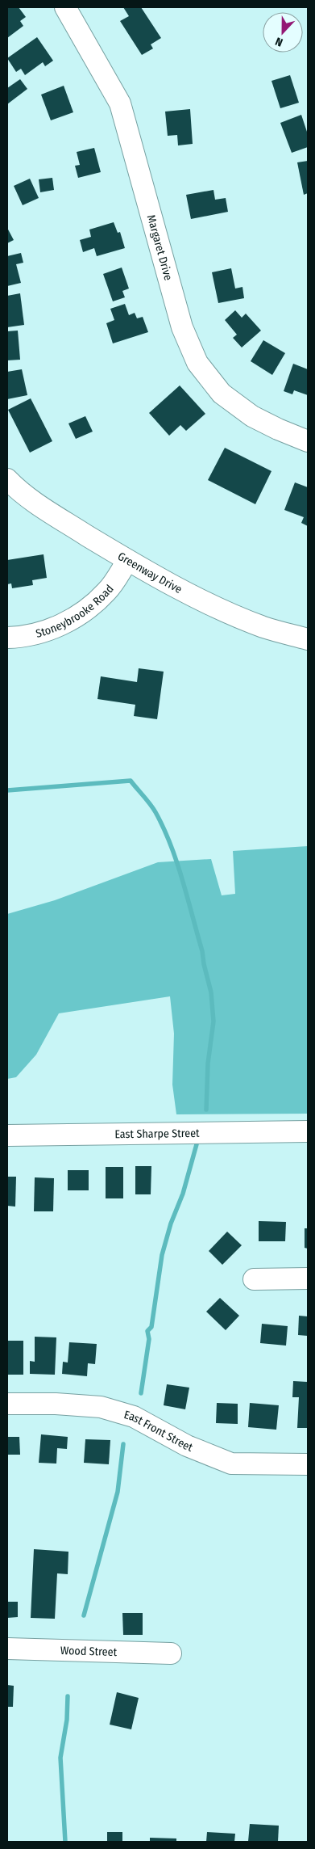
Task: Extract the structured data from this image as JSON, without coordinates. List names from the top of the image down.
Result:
{
  "streets": {
    "street": [
      "Margaret Drive",
      "Greenway Drive",
      "Stoneybrooke Road",
      "East Sharpe Street",
      "East Front Street",
      "Wood Street"
    ]
  },
  "crossings": [
    ["Greenway Drive", "Stoneybrooke Road"]
  ],
  "north": "bottom"
}
